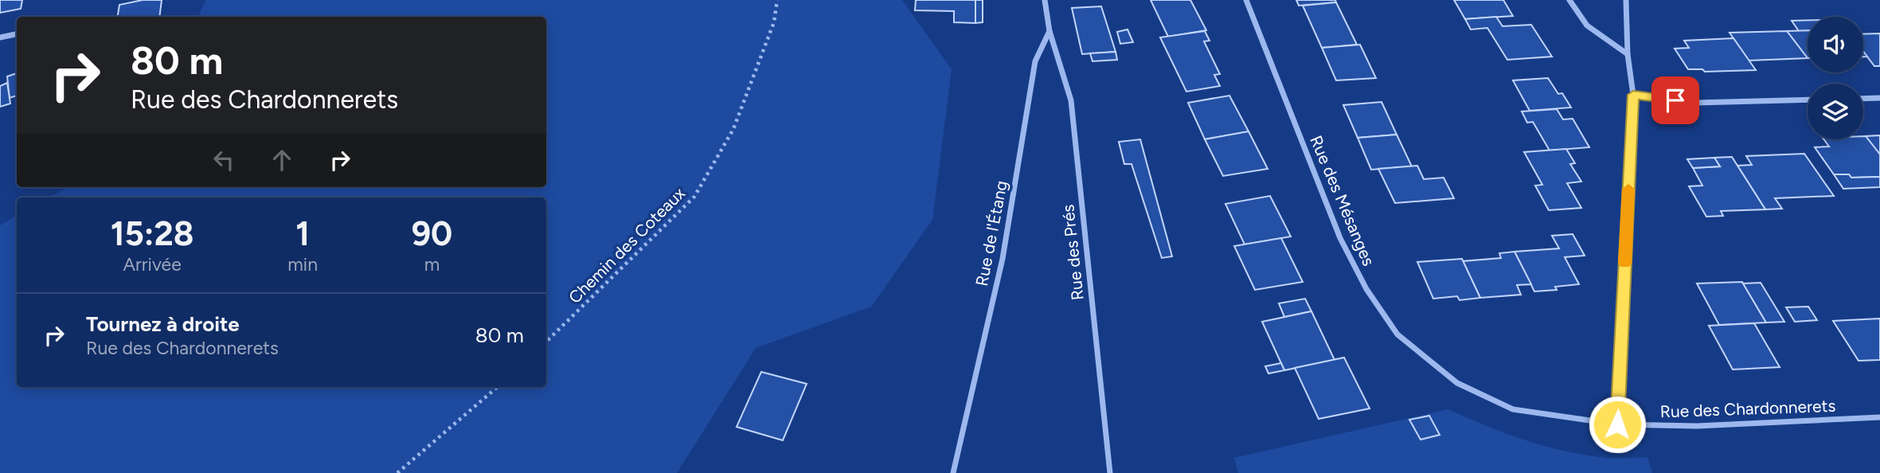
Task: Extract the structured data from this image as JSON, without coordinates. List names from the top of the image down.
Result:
{
  "streets": {
    "street": [
      "Rue des Mésanges",
      "Rue de l'Étang",
      "Rue des Prés",
      "Rue des Chardonnerets"
    ],
    "path": ["Chemin des Coteaux"]
  },
  "crossings": [
    ["Rue des Mésanges", "Rue des Chardonnerets"],
    ["Rue de l'Étang", "Rue des Prés"]
  ],
  "page": {
    "turn": ["80 m", "Rue des Chardonnerets"],
    "eta": [
      "15:28",
      "Arrivée",
      "1",
      "min",
      "90",
      "m"
    ],
    "list": [
      {
        "name": "Tournez à droite",
        "note": "Rue des Chardonnerets",
        "value": "80 m"
      }
    ]
  }
}
